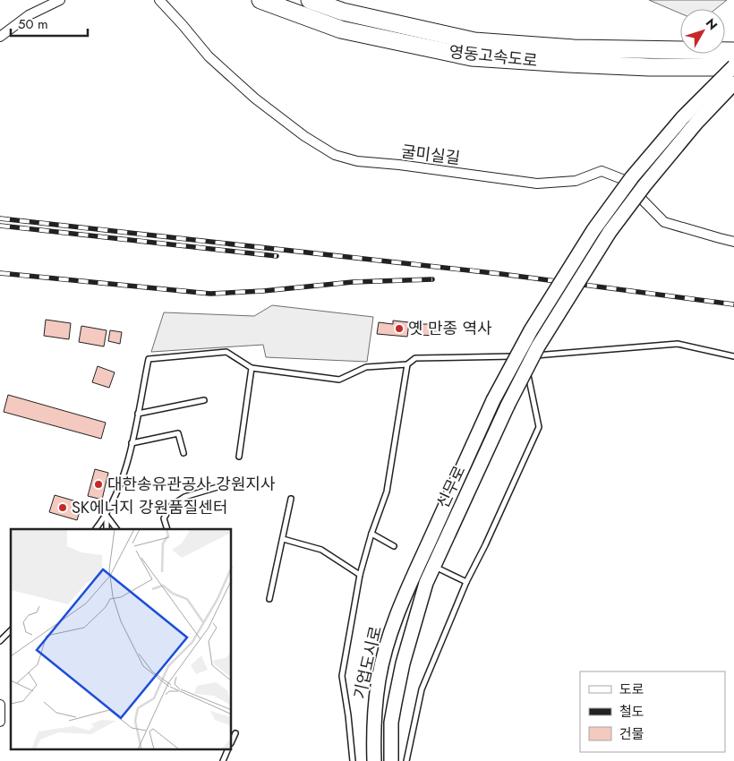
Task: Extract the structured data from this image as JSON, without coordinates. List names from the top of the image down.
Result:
{
  "streets": {
    "highway": ["영동고속도로"],
    "main road": ["신무로", "기업도시로"],
    "street": ["굴미실길"]
  },
  "crossings": [
    ["영동고속도로", "신무로"],
    ["신무로", "기업도시로"]
  ],
  "places": ["옛 만종 역사", "대한송유관공사 강원지사", "SK에너지 강원품질센터"],
  "legend": ["도로", "철도", "건물"],
  "scale_bar": "50 m",
  "north": "top right"
}
